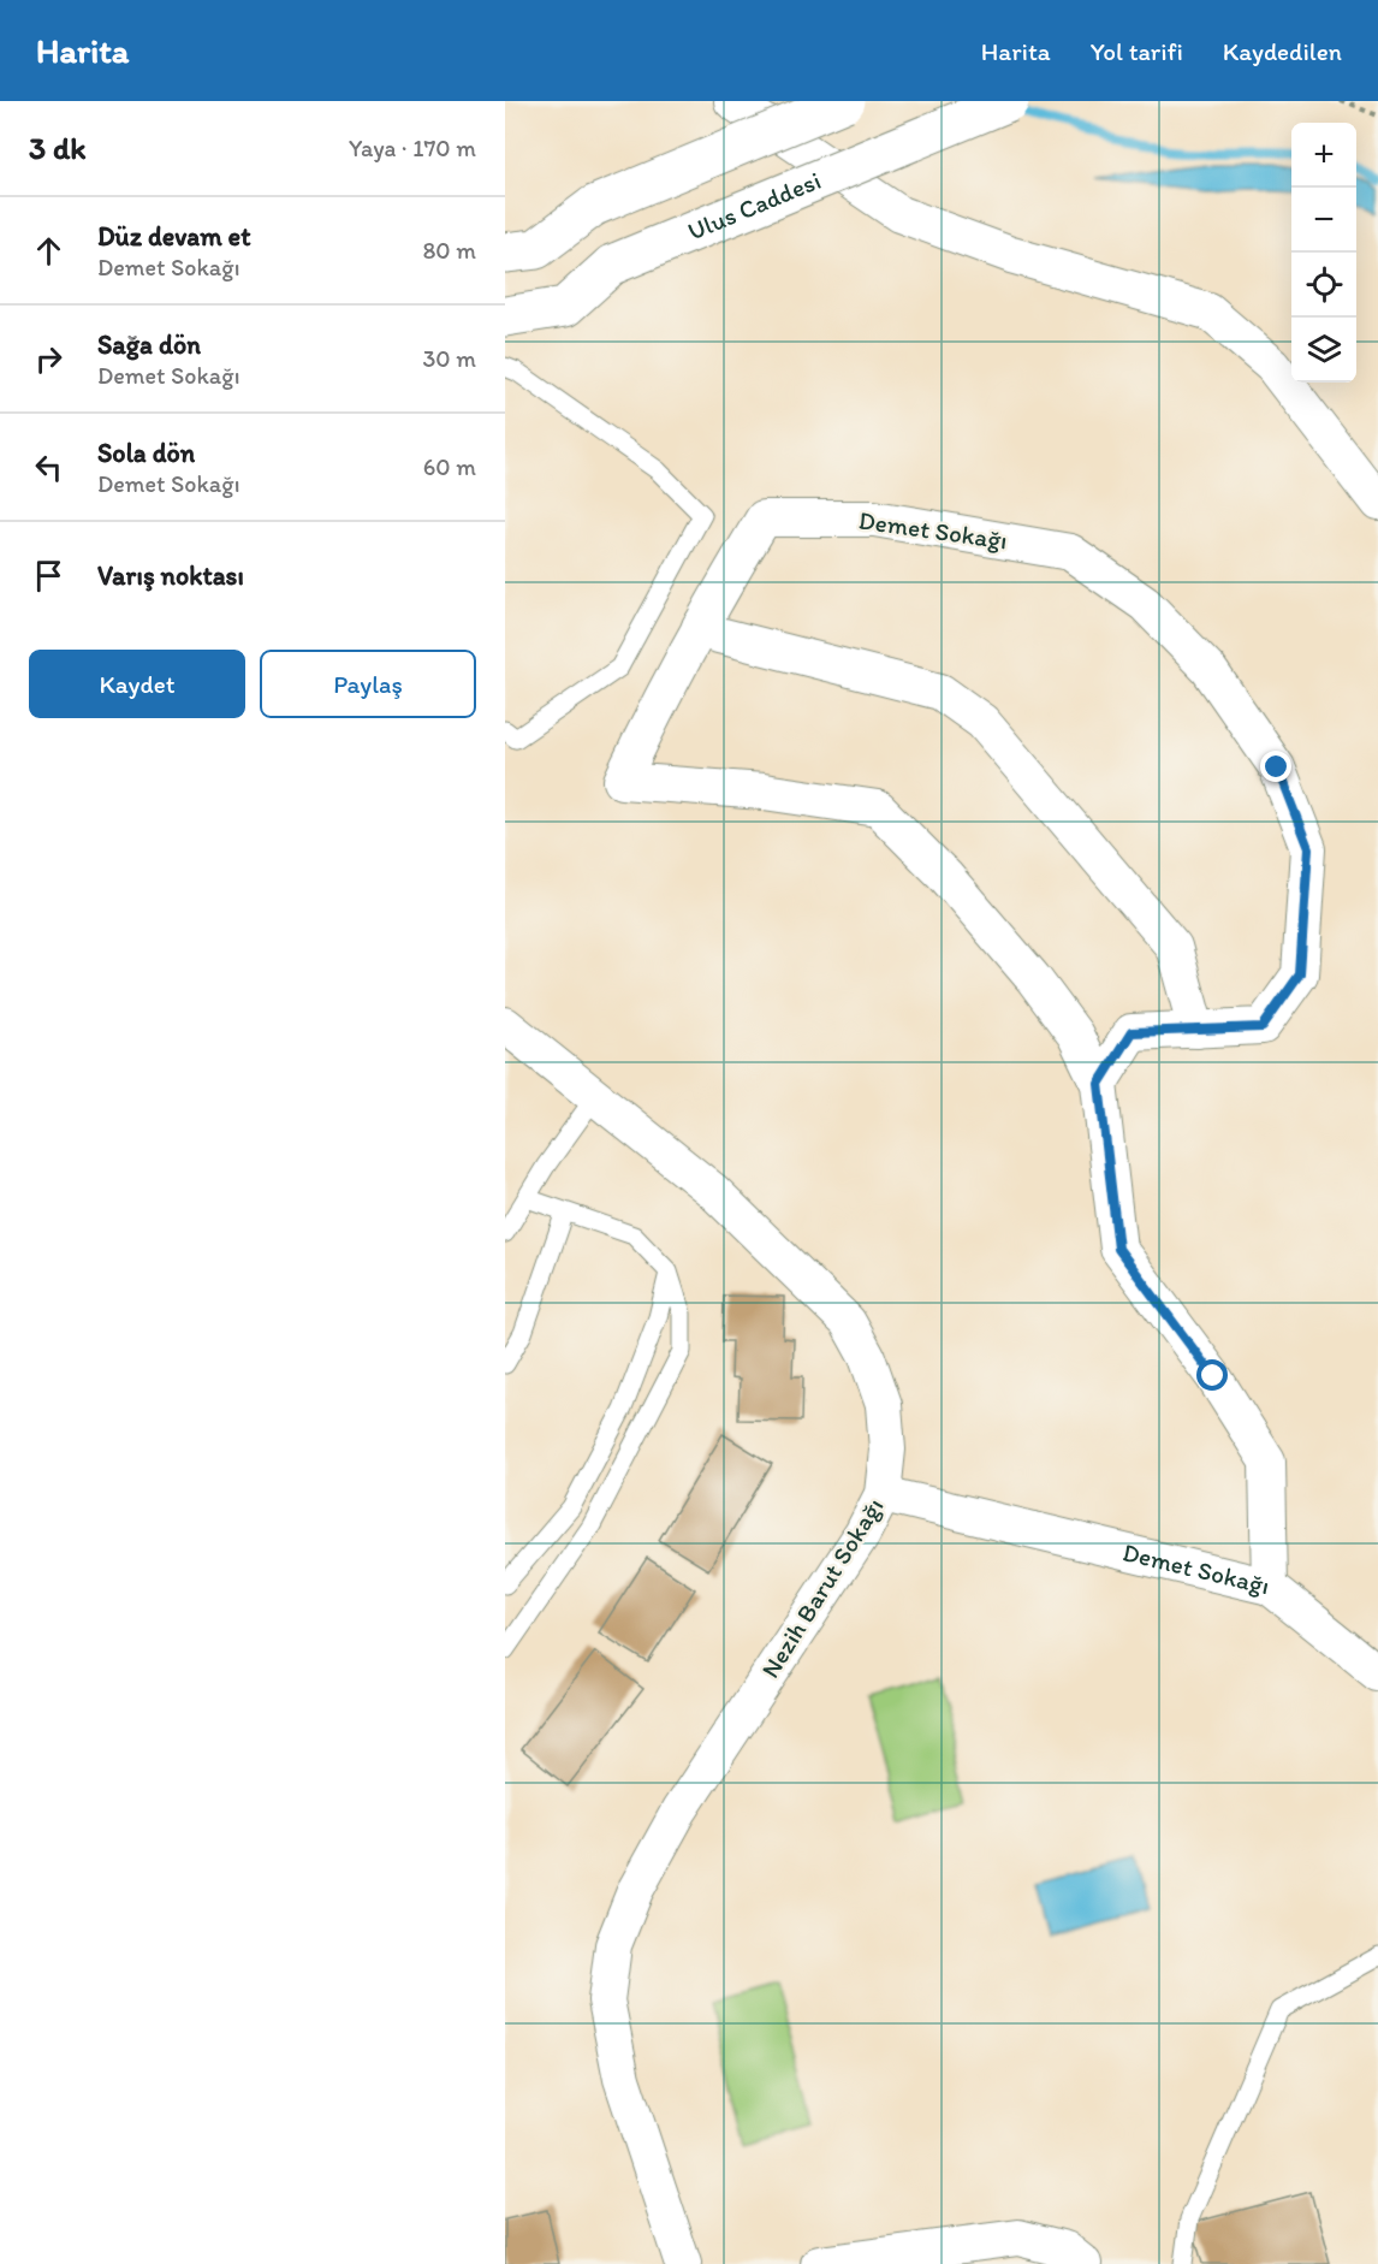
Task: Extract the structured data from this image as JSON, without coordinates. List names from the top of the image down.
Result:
{
  "streets": {
    "street": ["Ulus Caddesi", "Demet Sokağı", "Nezih Barut Sokağı"]
  },
  "crossings": [
    ["Demet Sokağı", "Nezih Barut Sokağı"]
  ],
  "page": {
    "header": "Harita",
    "nav": ["Harita", "Yol tarifi", "Kaydedilen"],
    "heading": ["3 dk", "Yaya · 170 m"],
    "map_buttons": ["+", "−"],
    "list": [
      ["Düz devam et", "Demet Sokağı", "80 m"],
      ["Sağa dön", "Demet Sokağı", "30 m"],
      ["Sola dön", "Demet Sokağı", "60 m"],
      "Varış noktası"
    ],
    "buttons": ["Kaydet", "Paylaş"]
  }
}
